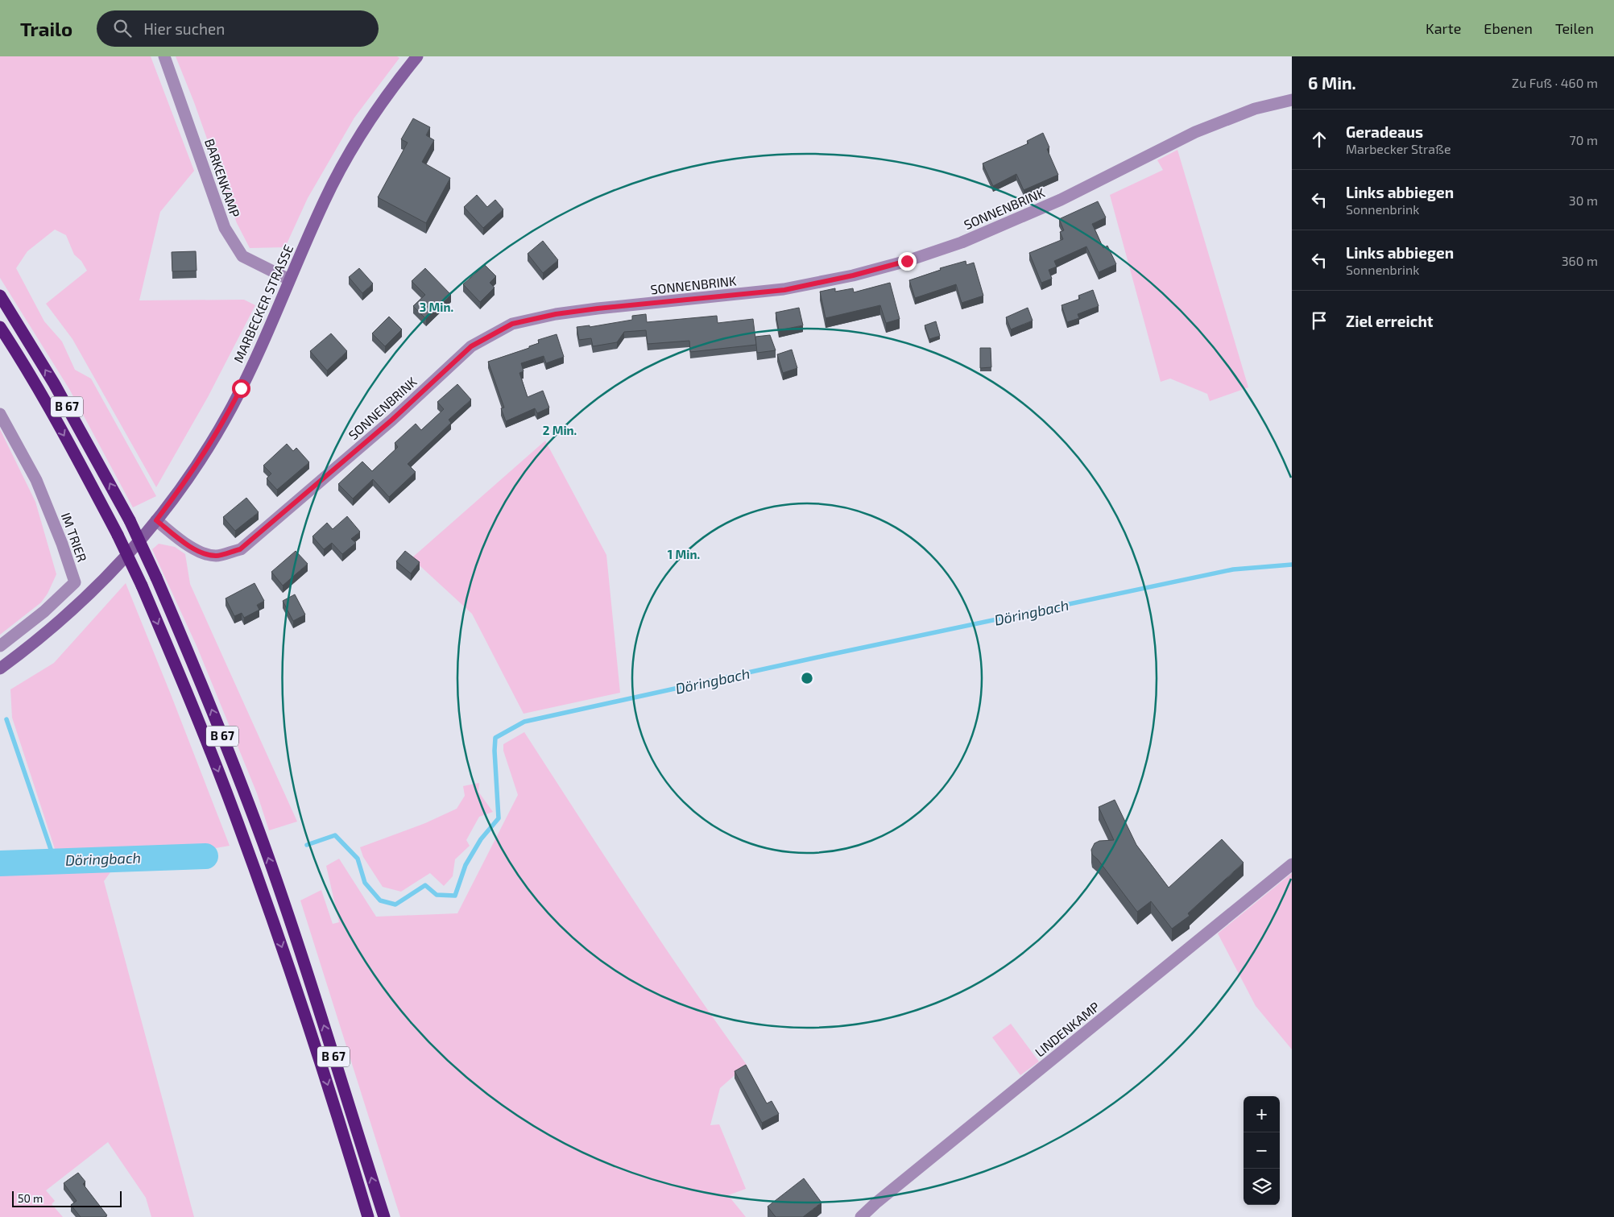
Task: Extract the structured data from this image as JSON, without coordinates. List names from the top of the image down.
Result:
{
  "streets": {
    "highway": ["B 67"],
    "main road": ["MARBECKER STRASSE"],
    "street": [
      "BARKENKAMP",
      "SONNENBRINK",
      "IM TRIER",
      "LINDENKAMP"
    ]
  },
  "crossings": [
    ["BARKENKAMP", "MARBECKER STRASSE"],
    ["SONNENBRINK", "MARBECKER STRASSE"]
  ],
  "water": ["Döringbach"],
  "scale_bar": "50 m",
  "page": {
    "header": "Trailo",
    "search": "Hier suchen",
    "nav": ["Karte", "Ebenen", "Teilen"],
    "heading": ["6 Min.", "Zu Fuß · 460 m"],
    "list": [
      ["Geradeaus", "Marbecker Straße", "70 m"],
      ["Links abbiegen", "Sonnenbrink", "30 m"],
      ["Links abbiegen", "Sonnenbrink", "360 m"],
      "Ziel erreicht"
    ],
    "map_buttons": ["+", "−"],
    "scale": "50 m"
  },
  "rings": ["3 Min.", "2 Min.", "1 Min."]
}
